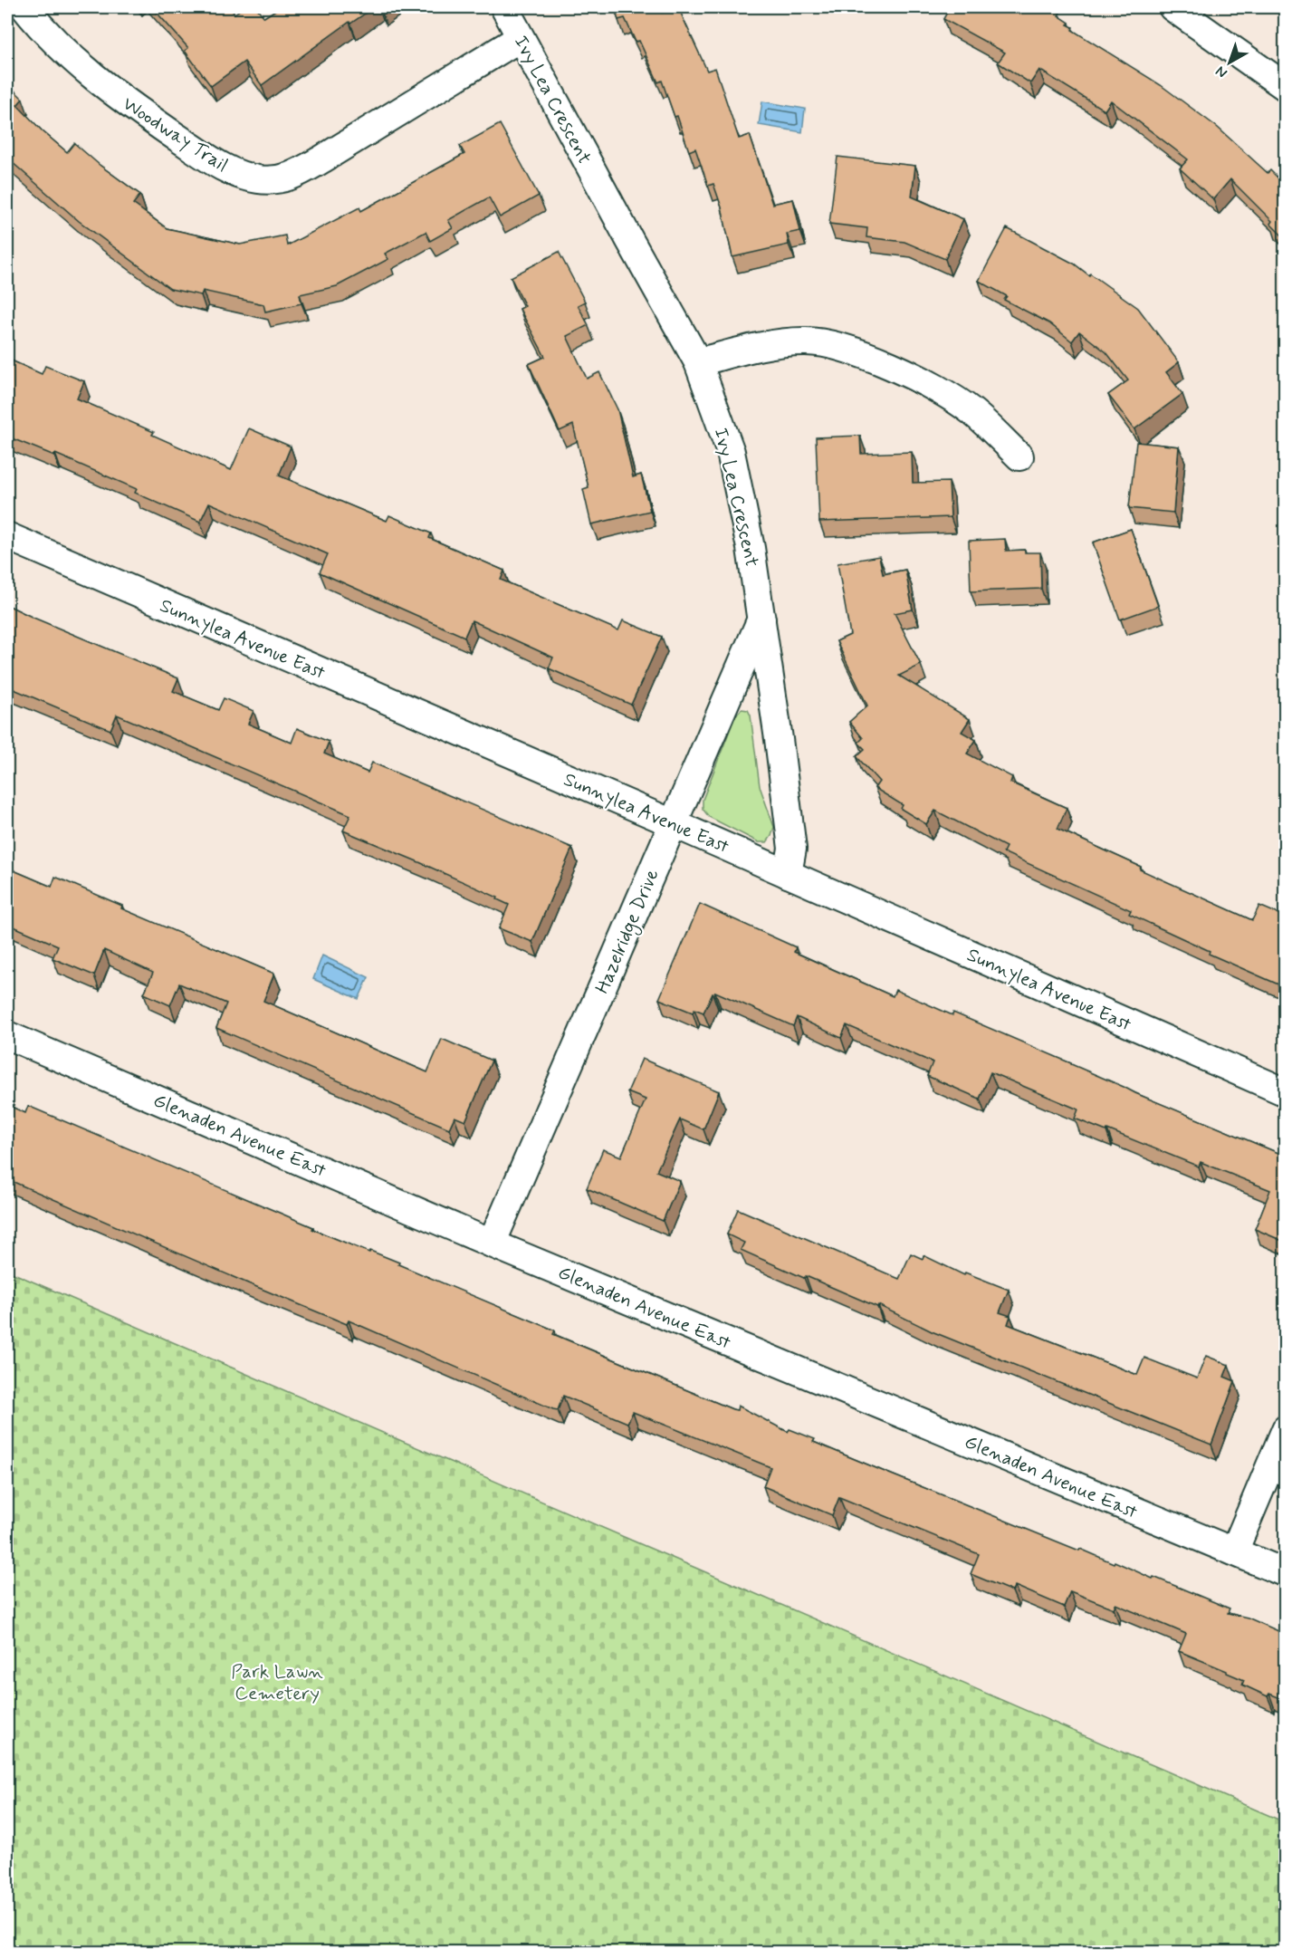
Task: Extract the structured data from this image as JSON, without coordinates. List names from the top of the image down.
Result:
{
  "streets": {
    "street": [
      "Ivy Lea Crescent",
      "Woodway Trail",
      "Sunnylea Avenue East",
      "Hazelridge Drive",
      "Glenaden Avenue East"
    ]
  },
  "crossings": [
    ["Ivy Lea Crescent", "Woodway Trail"],
    ["Ivy Lea Crescent", "Sunnylea Avenue East"],
    ["Ivy Lea Crescent", "Hazelridge Drive"],
    ["Sunnylea Avenue East", "Hazelridge Drive"],
    ["Hazelridge Drive", "Glenaden Avenue East"]
  ],
  "parks": ["Park Lawn Cemetery"],
  "north": "bottom left"
}
